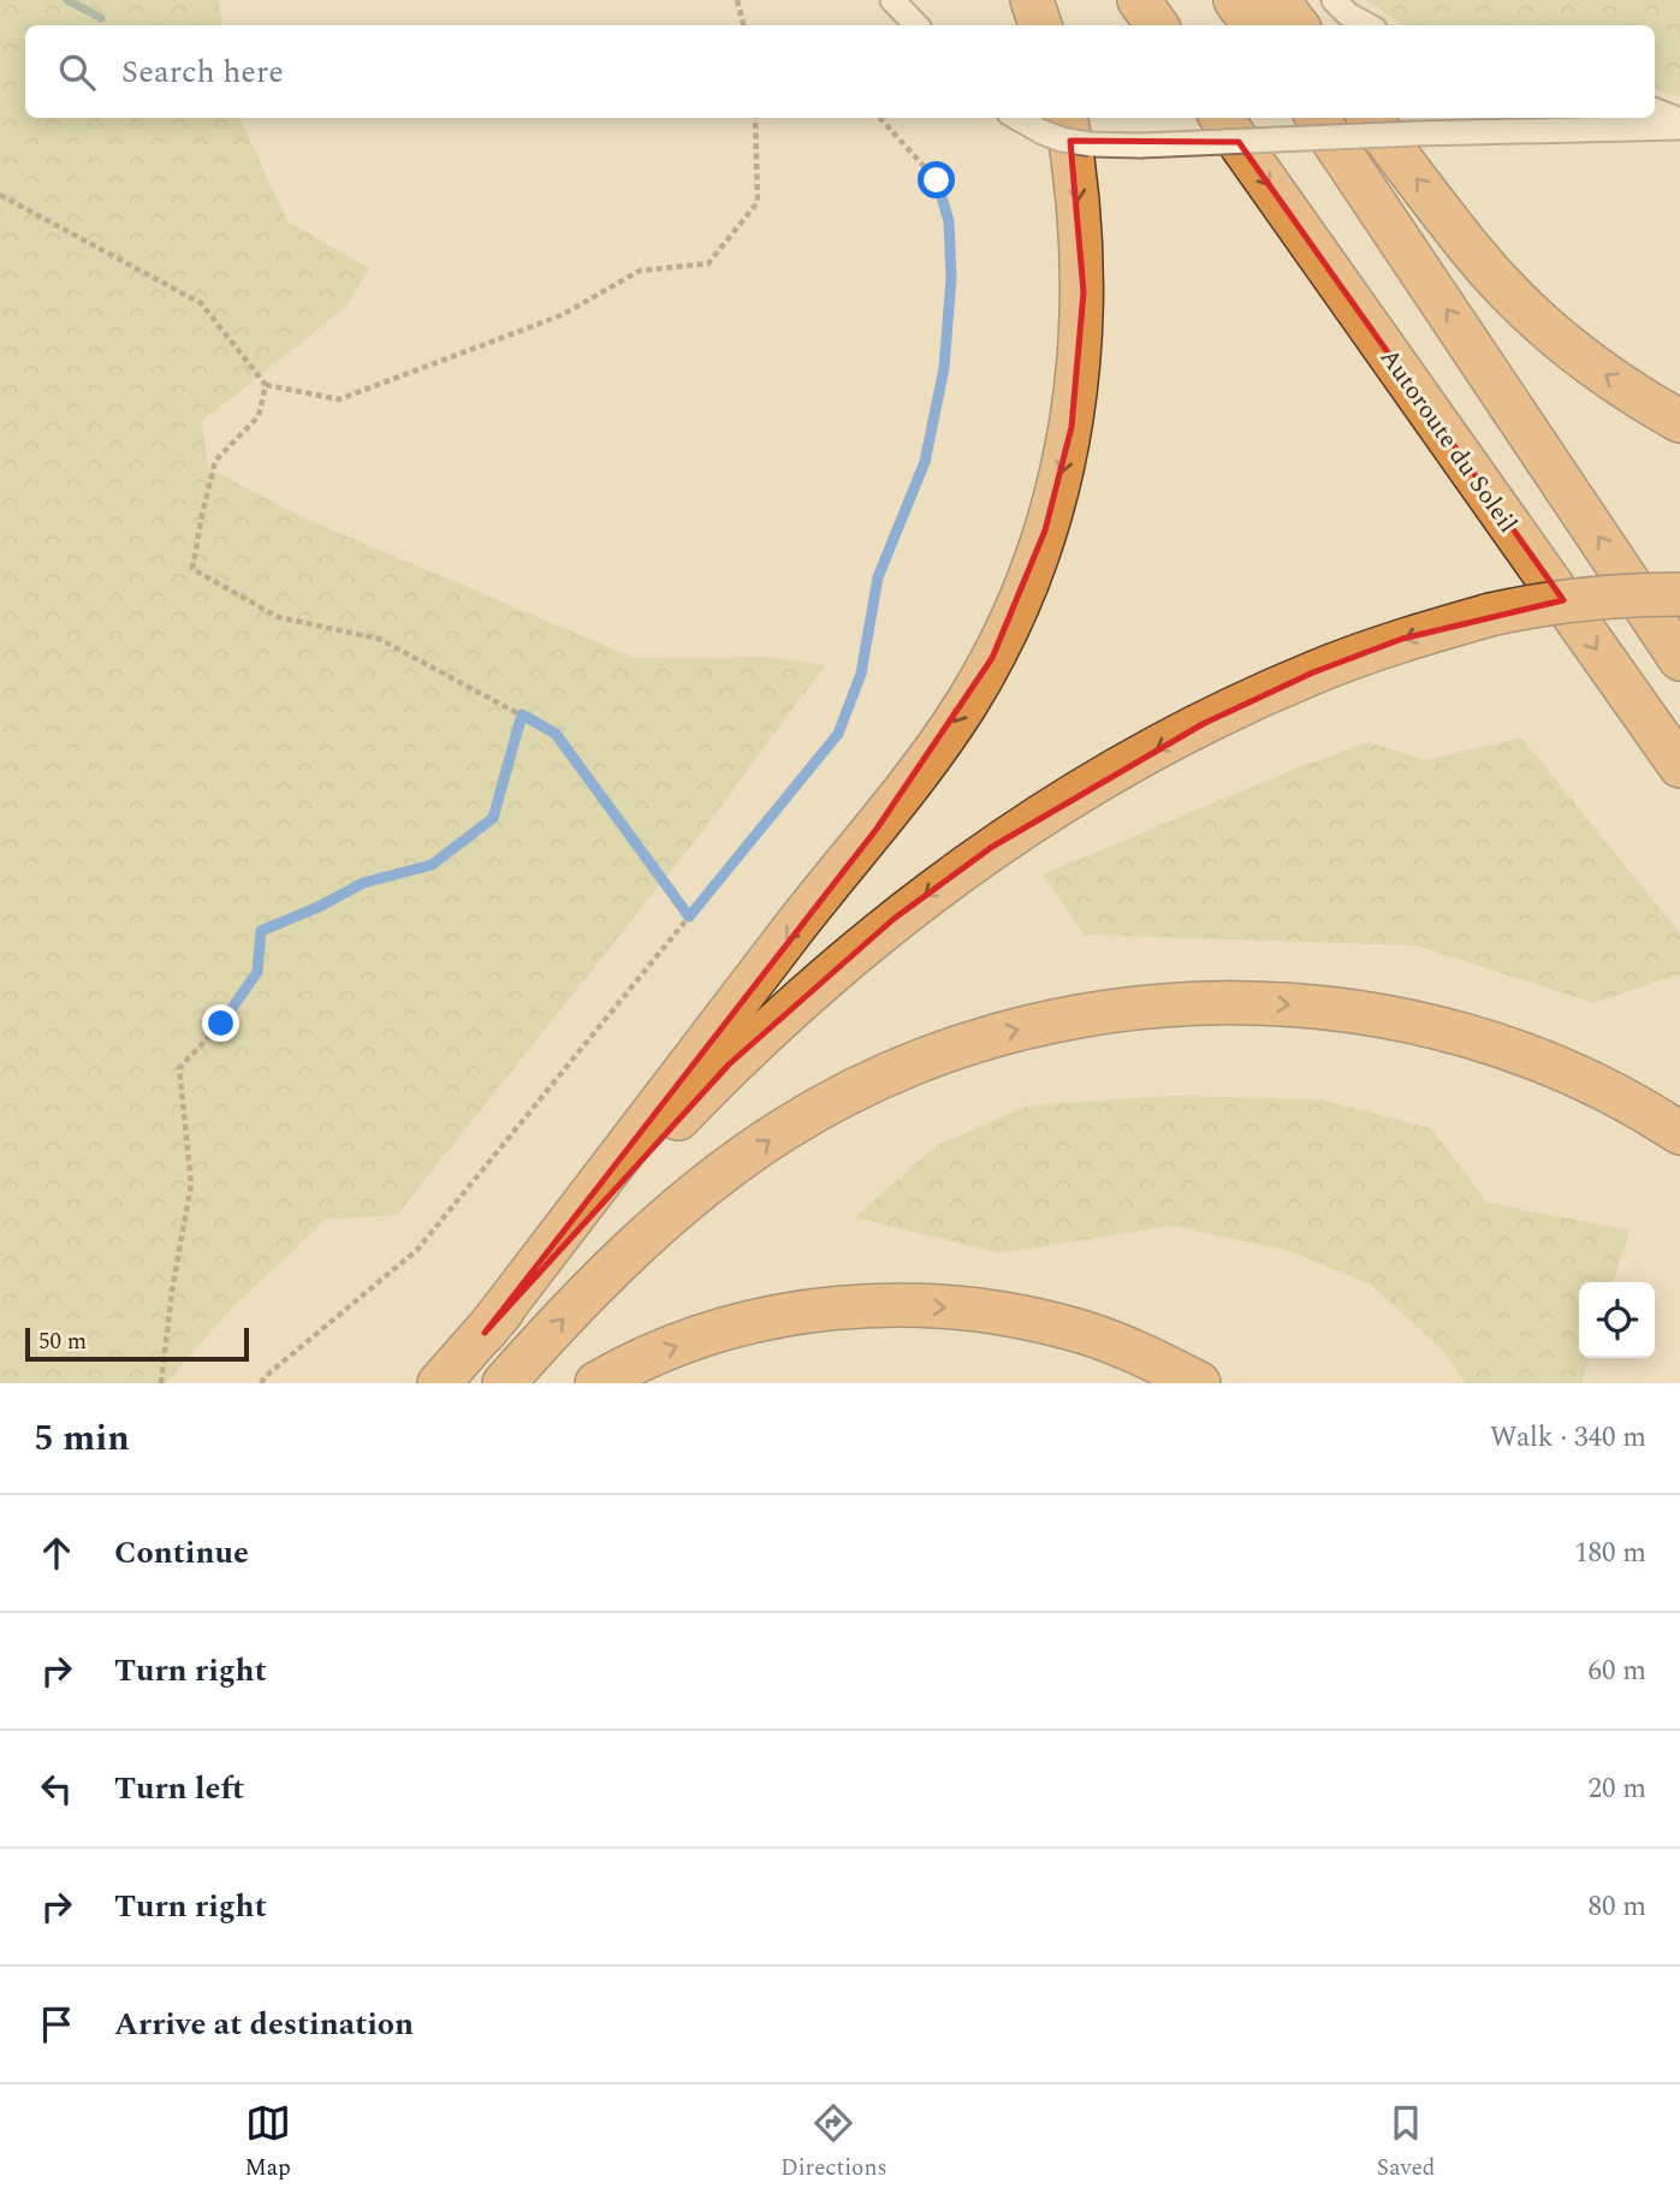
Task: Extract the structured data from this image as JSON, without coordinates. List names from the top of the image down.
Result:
{
  "streets": {
    "highway": ["Autoroute du Soleil"]
  },
  "scale_bar": "50 m",
  "page": {
    "search": "Search here",
    "scale": "50 m",
    "heading": ["5 min", "Walk · 340 m"],
    "list": [
      ["Continue", "180 m"],
      ["Turn right", "60 m"],
      ["Turn left", "20 m"],
      ["Turn right", "80 m"],
      "Arrive at destination"
    ],
    "nav": ["Map", "Directions", "Saved"]
  }
}
